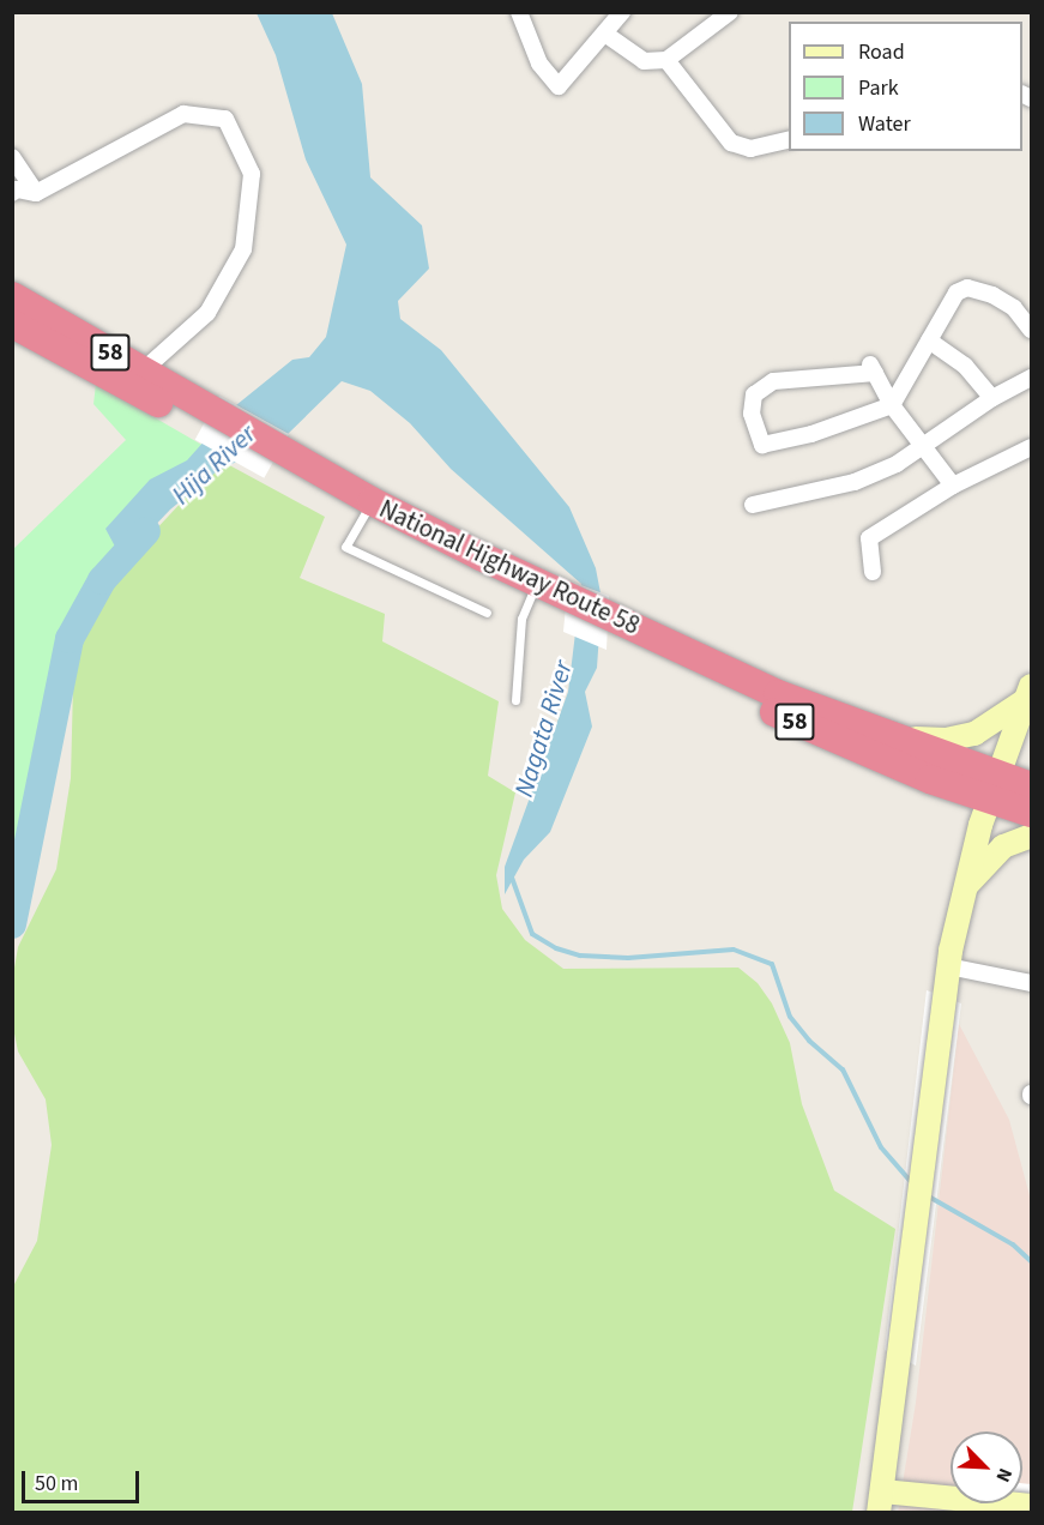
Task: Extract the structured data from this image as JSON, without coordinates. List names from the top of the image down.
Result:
{
  "streets": {
    "highway": ["58", "National Highway Route 58"]
  },
  "water": ["Hija River", "Nagata River"],
  "legend": ["Road", "Park", "Water"],
  "scale_bar": "50 m",
  "north": "bottom right"
}
